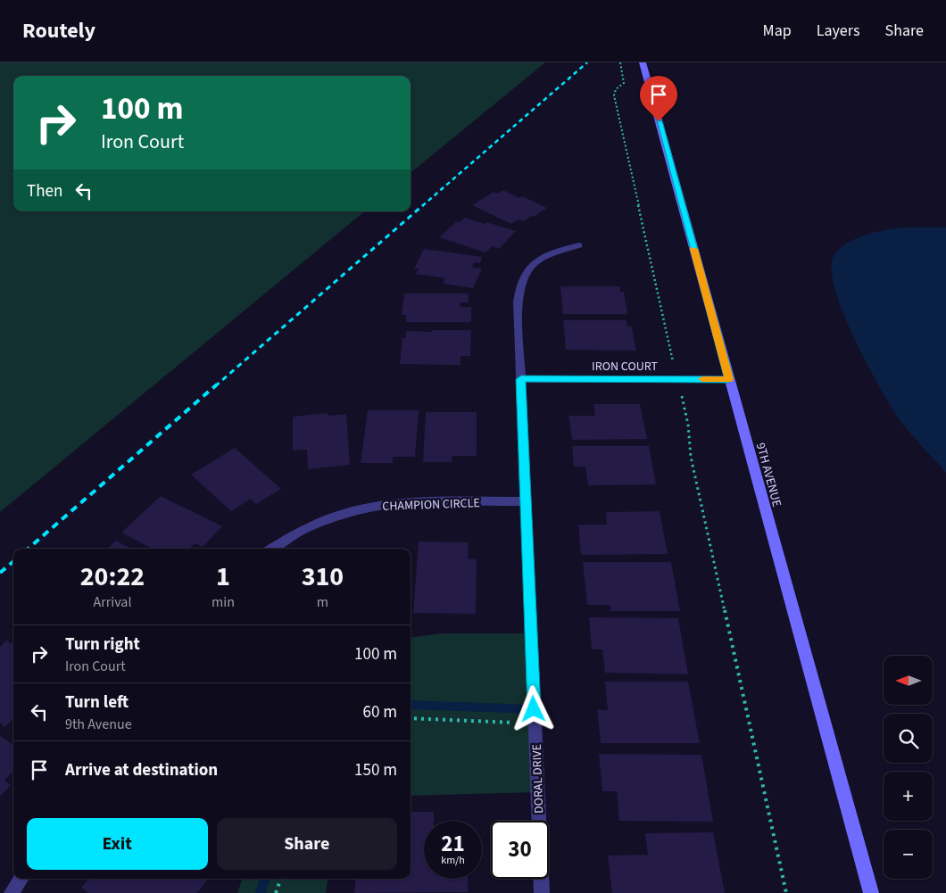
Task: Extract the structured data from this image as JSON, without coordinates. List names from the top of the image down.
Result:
{
  "streets": {
    "main road": ["9TH AVENUE"],
    "street": ["IRON COURT", "CHAMPION CIRCLE", "DORAL DRIVE"]
  },
  "crossings": [
    ["IRON COURT", "9TH AVENUE"],
    ["IRON COURT", "DORAL DRIVE"],
    ["CHAMPION CIRCLE", "DORAL DRIVE"]
  ],
  "north": "left",
  "page": {
    "header": "Routely",
    "nav": ["Map", "Layers", "Share"],
    "turn": ["100 m", "Iron Court"],
    "then": "Then",
    "eta": [
      "20:22",
      "Arrival",
      "1",
      "min",
      "310",
      "m"
    ],
    "list": [
      {
        "name": "Turn right",
        "note": "Iron Court",
        "value": "100 m"
      },
      {
        "name": "Turn left",
        "note": "9th Avenue",
        "value": "60 m"
      },
      {
        "name": "Arrive at destination",
        "value": "150 m"
      }
    ],
    "map_buttons": ["+", "−"],
    "buttons": ["Exit", "Share"],
    "speed": "21 km/h",
    "limit": "30"
  }
}
